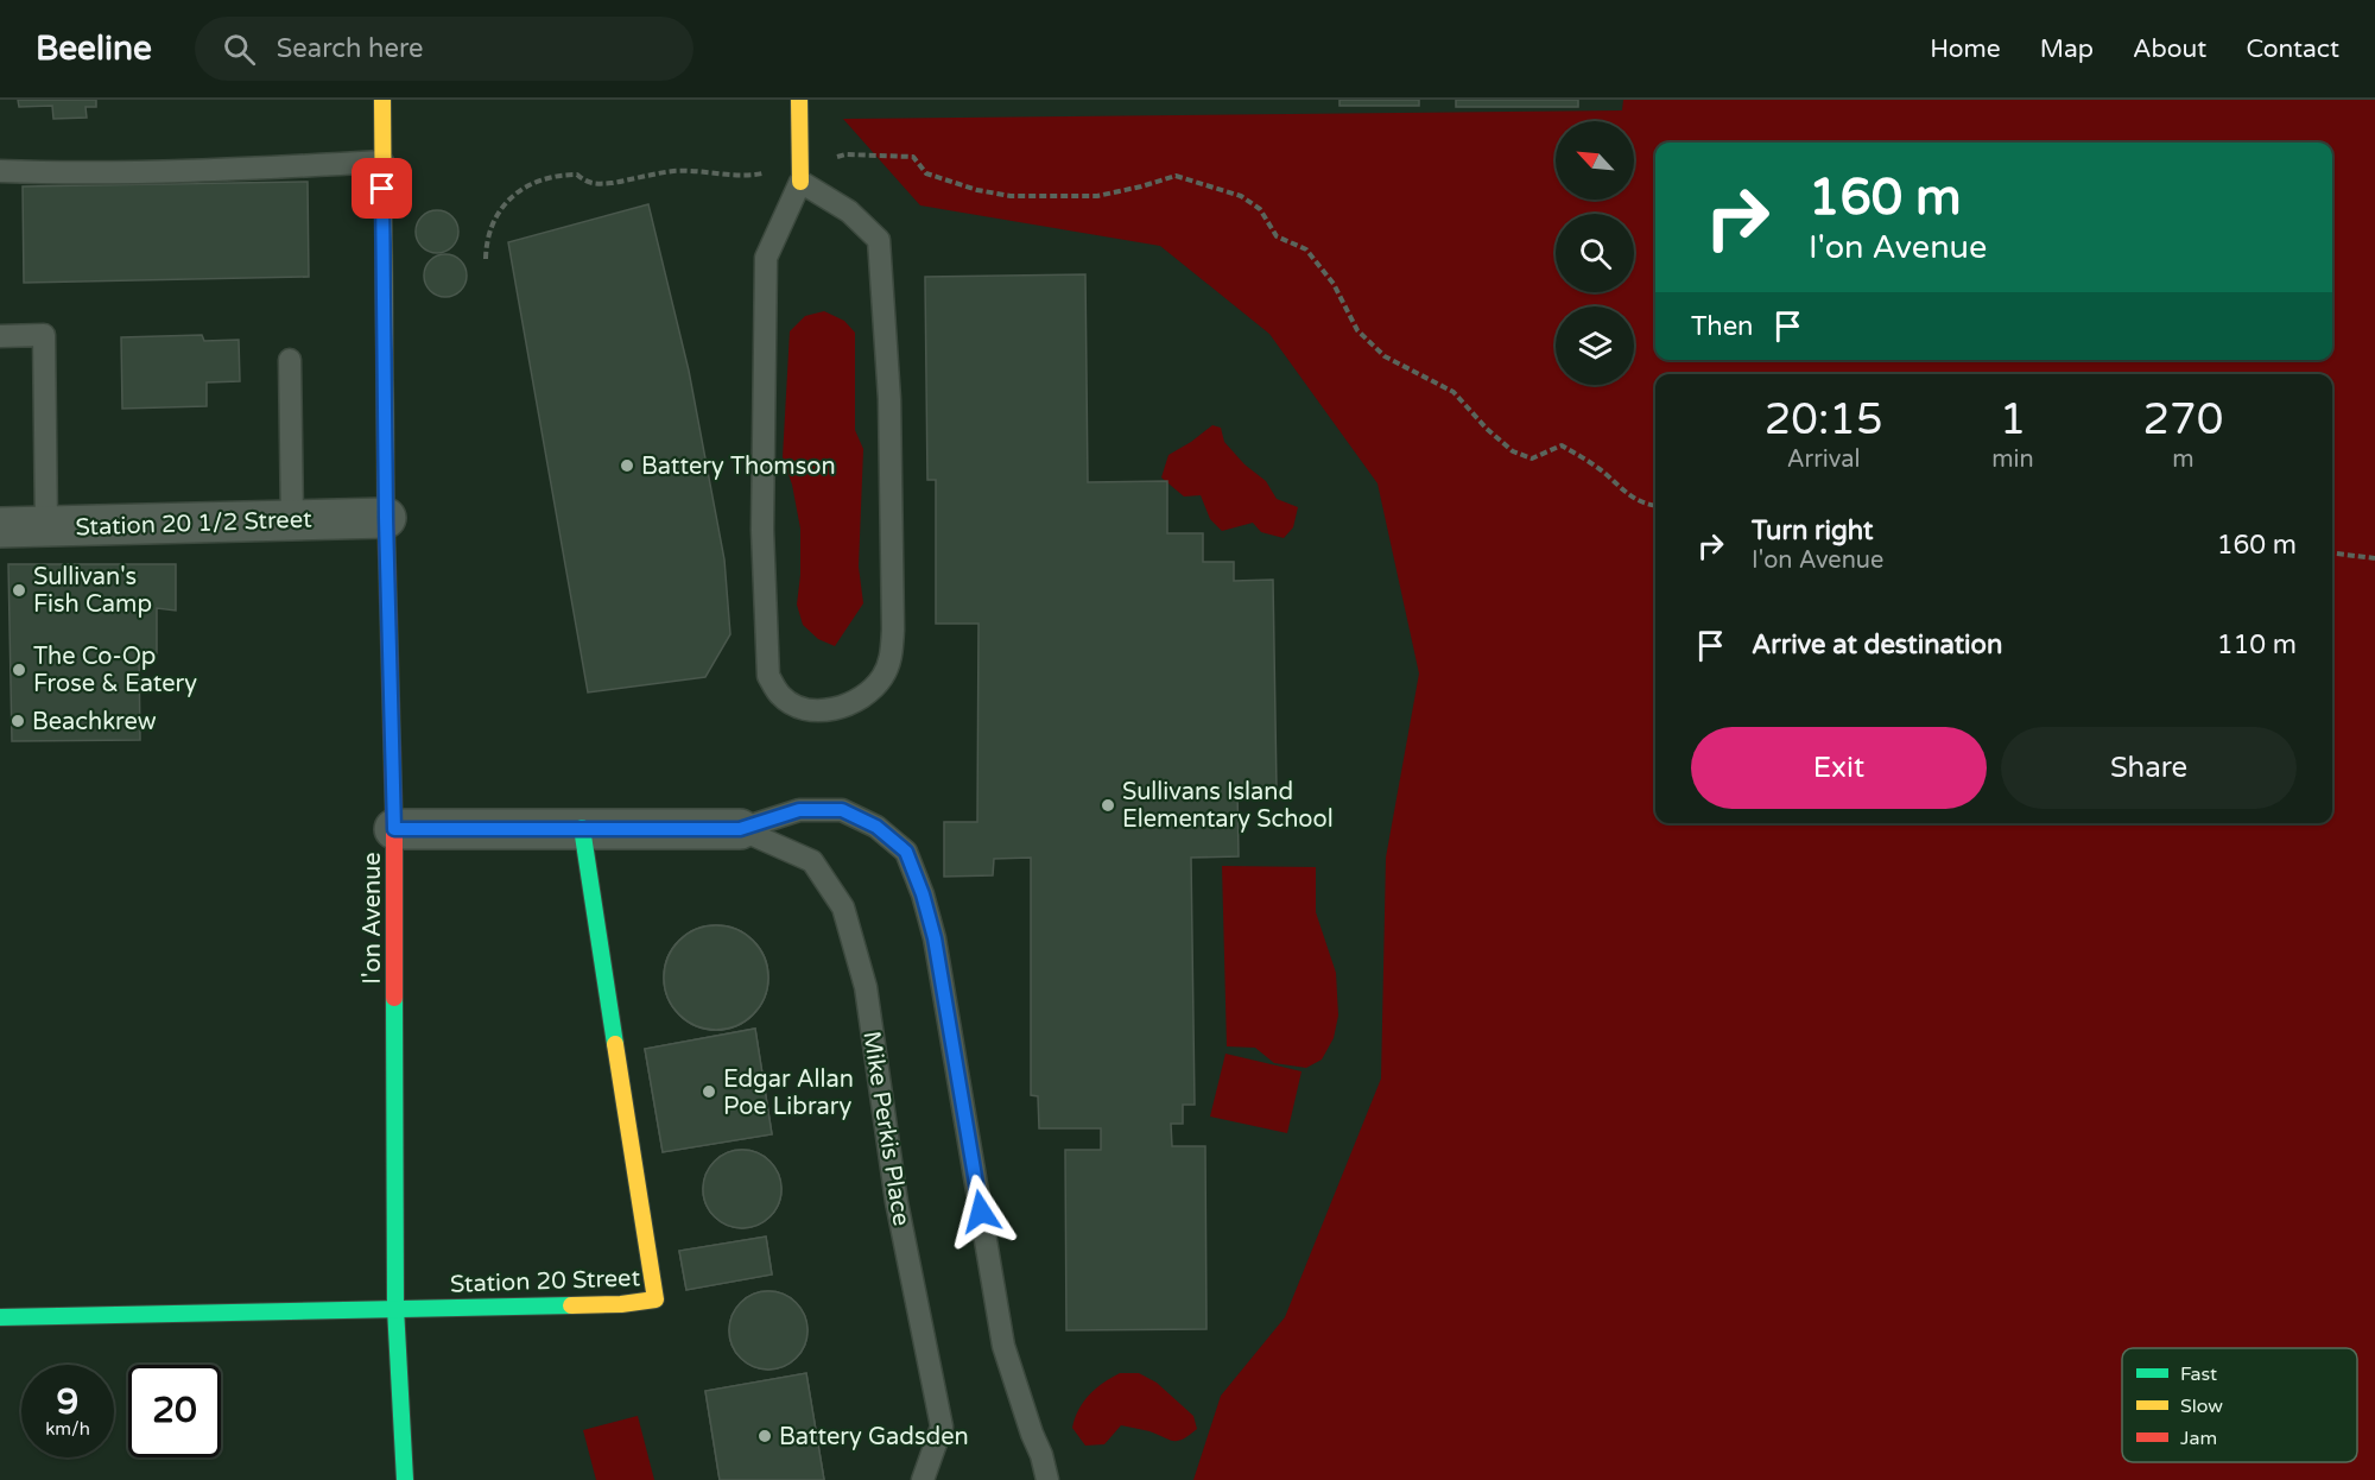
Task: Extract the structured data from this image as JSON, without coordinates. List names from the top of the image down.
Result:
{
  "streets": {
    "street": [
      "Station 20 1/2 Street",
      "I'on Avenue",
      "Mike Perkis Place",
      "Station 20 Street"
    ]
  },
  "crossings": [
    ["Station 20 1/2 Street", "I'on Avenue"],
    ["I'on Avenue", "Mike Perkis Place"],
    ["I'on Avenue", "Station 20 Street"],
    ["Mike Perkis Place", "Station 20 Street"]
  ],
  "places": [
    "Battery Thomson",
    "Sullivan's Fish Camp",
    "The Co-Op Frose & Eatery",
    "Beachkrew",
    "Sullivans Island Elementary School",
    "Edgar Allan Poe Library",
    "Battery Gadsden"
  ],
  "legend": ["Fast", "Slow", "Jam"],
  "north": "top left",
  "page": {
    "header": "Beeline",
    "search": "Search here",
    "nav": [
      "Home",
      "Map",
      "About",
      "Contact"
    ],
    "turn": ["160 m", "I'on Avenue"],
    "then": "Then",
    "eta": [
      "20:15",
      "Arrival",
      "1",
      "min",
      "270",
      "m"
    ],
    "list": [
      {
        "name": "Turn right",
        "note": "I'on Avenue",
        "value": "160 m"
      },
      {
        "name": "Arrive at destination",
        "value": "110 m"
      }
    ],
    "buttons": ["Exit", "Share"],
    "speed": "9 km/h",
    "limit": "20"
  }
}
